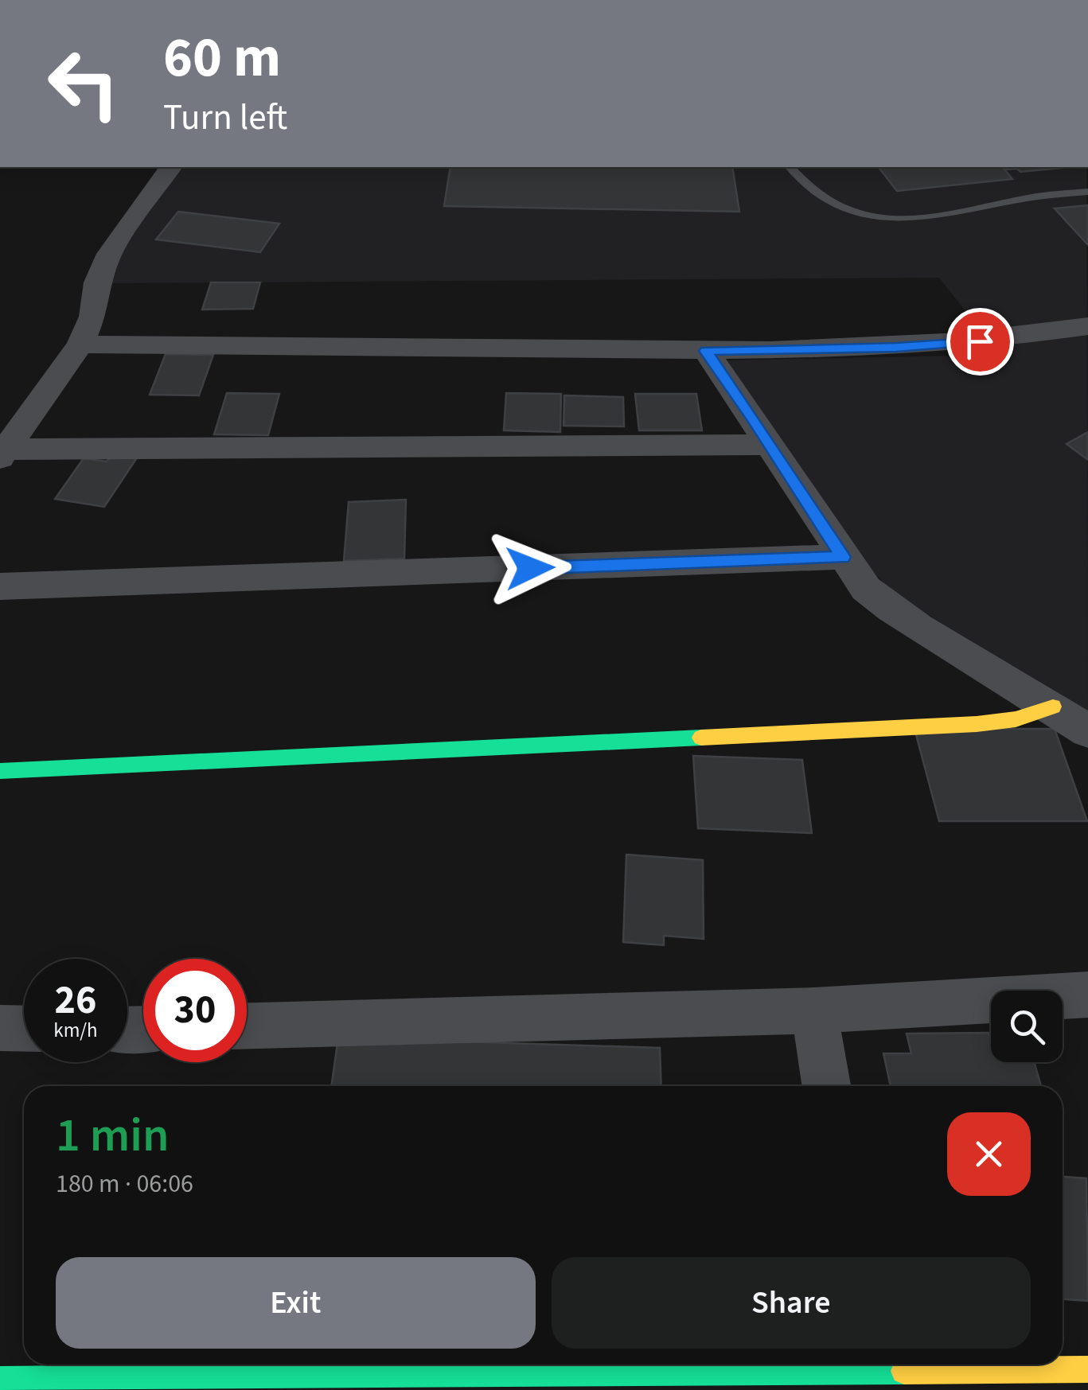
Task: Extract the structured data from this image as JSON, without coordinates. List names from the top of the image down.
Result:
{
  "page": {
    "turn": ["60 m", "Turn left"],
    "speed": "26 km/h",
    "limit": "30",
    "heading": ["1 min", "180 m · 06:06"],
    "buttons": ["Exit", "Share"]
  }
}
